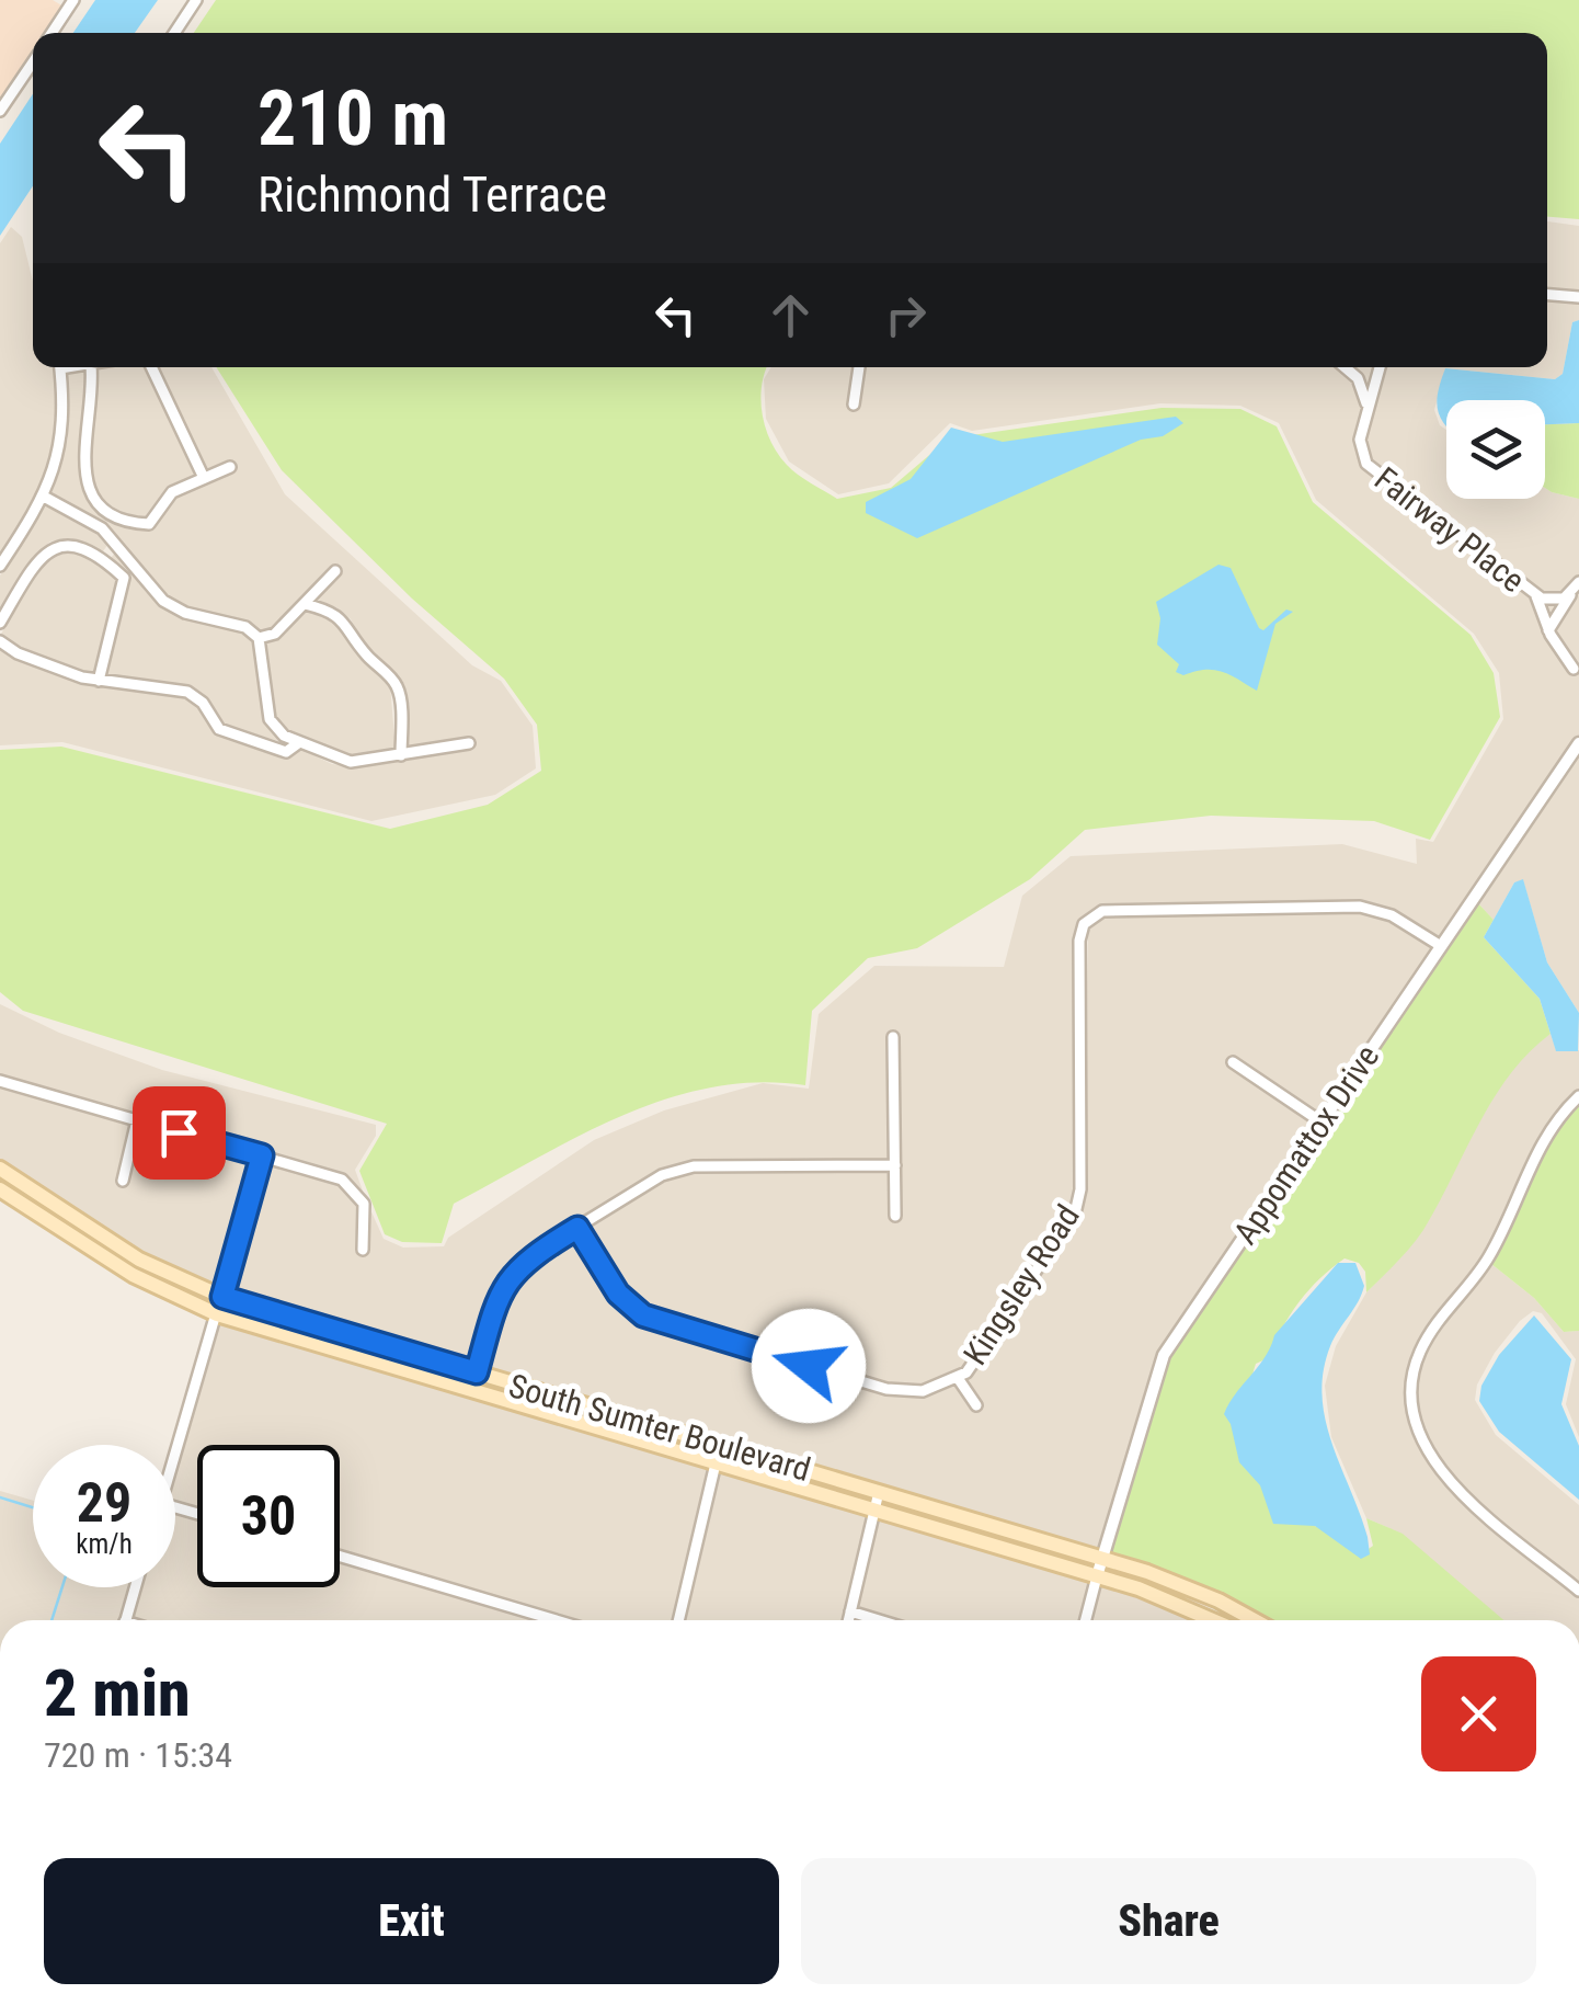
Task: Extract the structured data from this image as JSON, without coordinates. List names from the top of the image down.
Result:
{
  "streets": {
    "main road": ["South Sumter Boulevard"],
    "street": ["Fairway Place", "Appomattox Drive", "Kingsley Road"]
  },
  "crossings": [
    ["Appomattox Drive", "Kingsley Road"],
    ["Appomattox Drive", "South Sumter Boulevard"]
  ],
  "page": {
    "turn": ["210 m", "Richmond Terrace"],
    "speed": "29 km/h",
    "limit": "30",
    "heading": ["2 min", "720 m · 15:34"],
    "buttons": ["Exit", "Share"]
  }
}
